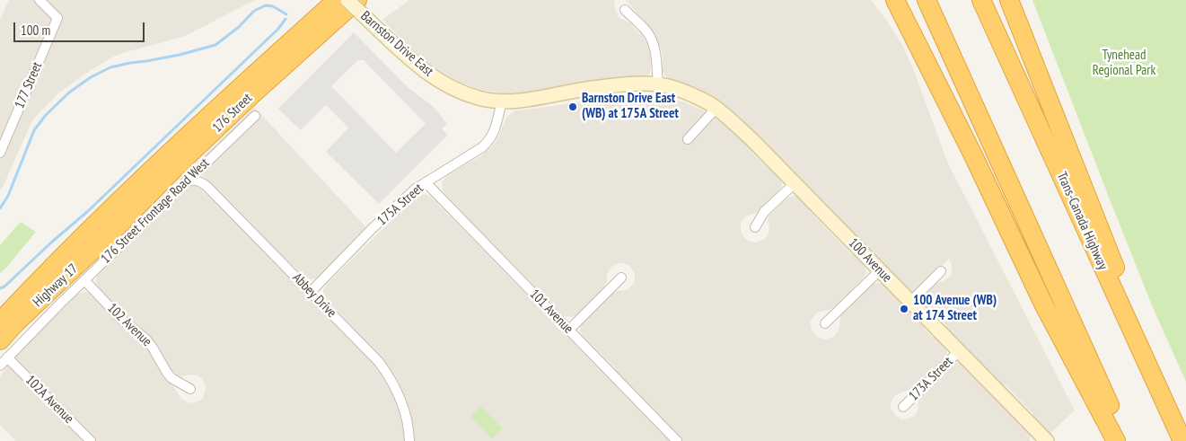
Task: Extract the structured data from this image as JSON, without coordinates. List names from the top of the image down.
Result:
{
  "streets": {
    "highway": ["176 Street", "Trans-Canada Highway", "Highway 17"],
    "street": [
      "Barnston Drive East",
      "177 Street",
      "175A Street",
      "176 Street Frontage Road West",
      "100 Avenue",
      "Abbey Drive",
      "101 Avenue",
      "102 Avenue",
      "173A Street",
      "102A Avenue"
    ]
  },
  "crossings": [
    ["Barnston Drive East", "175A Street"],
    ["Barnston Drive East", "100 Avenue"],
    ["176 Street", "Highway 17"],
    ["175A Street", "Abbey Drive"],
    ["175A Street", "101 Avenue"],
    ["176 Street Frontage Road West", "Abbey Drive"],
    ["176 Street Frontage Road West", "102 Avenue"],
    ["176 Street Frontage Road West", "102A Avenue"],
    ["100 Avenue", "173A Street"]
  ],
  "parks": ["Tynehead Regional Park"],
  "places": ["Barnston Drive East (WB) at 175A Street", "100 Avenue (WB) at 174 Street"],
  "scale_bar": "100 m"
}
